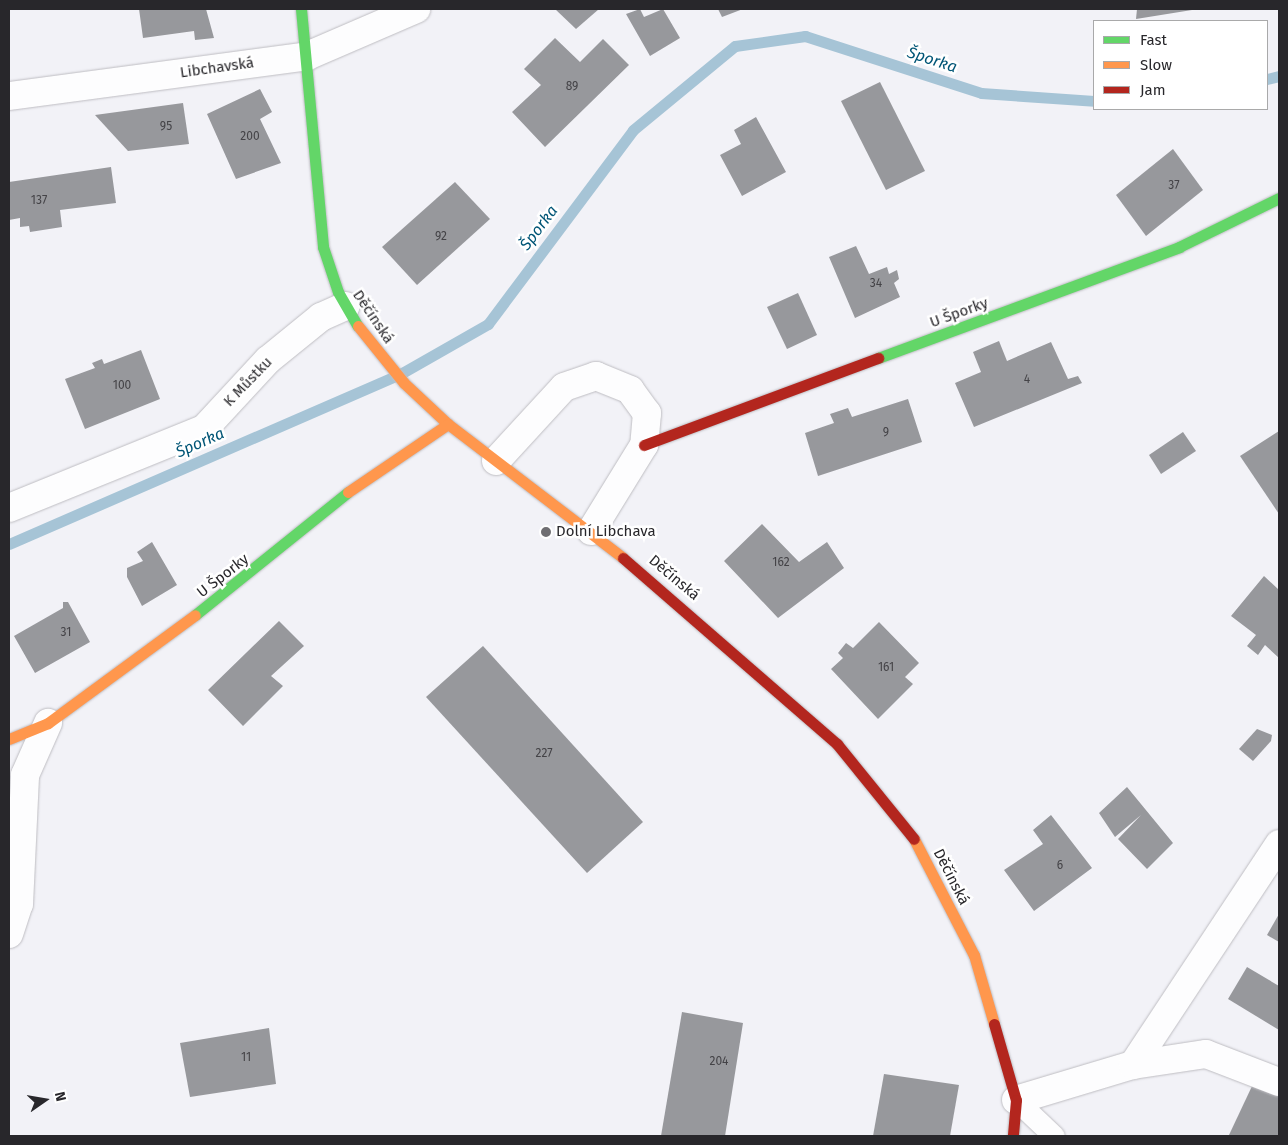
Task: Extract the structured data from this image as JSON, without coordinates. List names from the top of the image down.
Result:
{
  "streets": {
    "main road": ["U Šporky", "Děčínská"],
    "street": ["Libchavská", "K Můstku"]
  },
  "crossings": [
    ["Libchavská", "Děčínská"],
    ["U Šporky", "Děčínská"],
    ["Děčínská", "K Můstku"]
  ],
  "water": ["Šporka"],
  "places": ["Dolní Libchava"],
  "house_numbers": [
    "89",
    "95",
    "200",
    "37",
    "137",
    "92",
    "34",
    "4",
    "100",
    "9",
    "162",
    "31",
    "161",
    "227",
    "6",
    "11",
    "204"
  ],
  "legend": ["Fast", "Slow", "Jam"],
  "north": "right"
}
